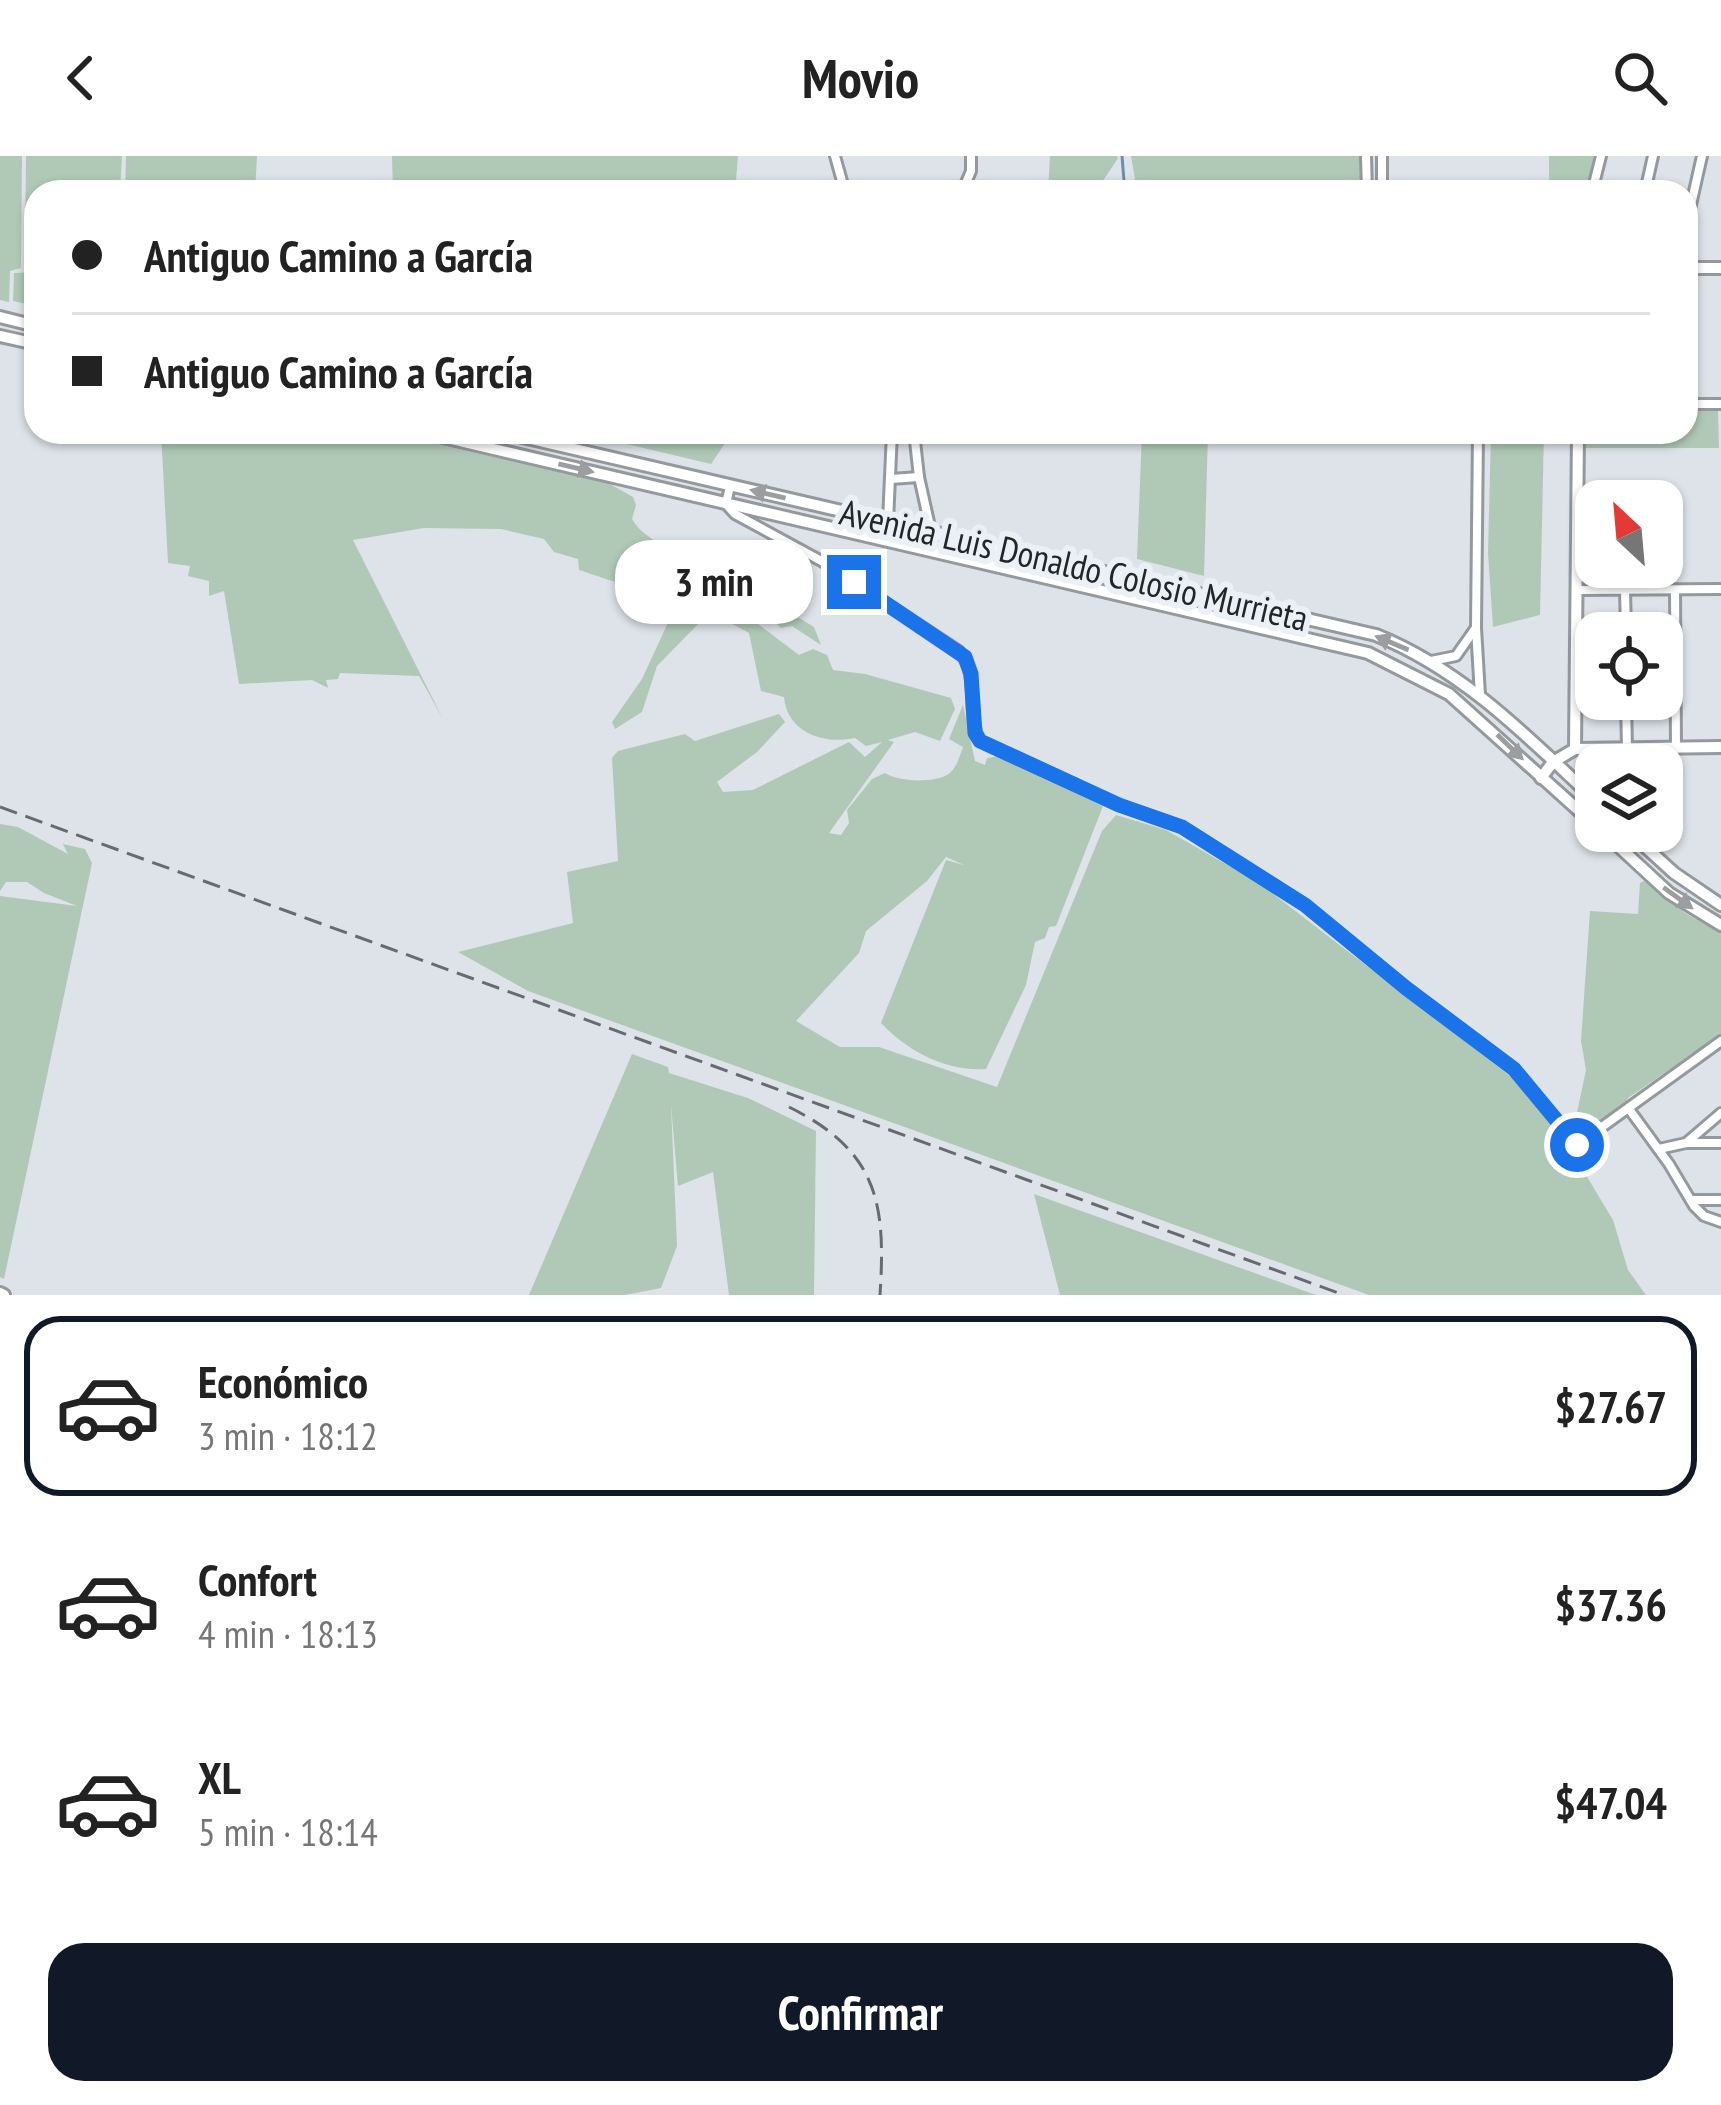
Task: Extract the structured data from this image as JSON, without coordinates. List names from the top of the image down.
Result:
{
  "streets": {
    "main road": ["Avenida Luis Donaldo Colosio Murrieta"]
  },
  "north": "top left",
  "page": {
    "header": "Movio",
    "banner": ["Antiguo Camino a García", "Antiguo Camino a García"],
    "bubble": "3 min",
    "list": [
      {
        "name": "Económico",
        "note": "3 min · 18:12",
        "value": "$27.67"
      },
      {
        "name": "Confort",
        "note": "4 min · 18:13",
        "value": "$37.36"
      },
      {
        "name": "XL",
        "note": "5 min · 18:14",
        "value": "$47.04"
      }
    ],
    "buttons": "Confirmar"
  }
}
